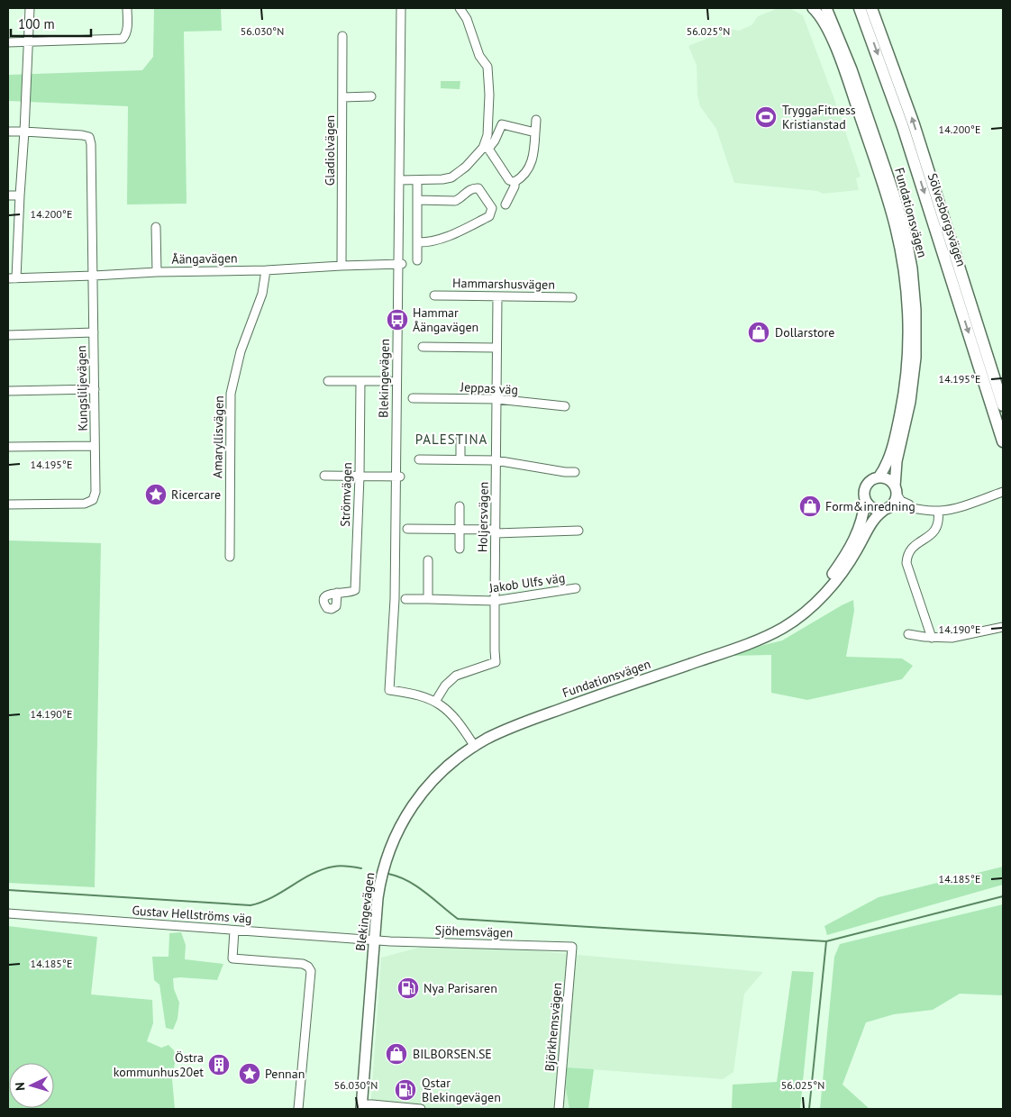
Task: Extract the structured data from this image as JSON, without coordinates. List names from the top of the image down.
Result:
{
  "streets": {
    "highway": ["Sölvesborgsvägen"],
    "main road": ["Fundationsvägen", "Blekingevägen"],
    "street": [
      "Gladiolvägen",
      "Åängavägen",
      "Hammarshusvägen",
      "Kungsliljevägen",
      "Jeppas väg",
      "Amaryllisvägen",
      "Strömvägen",
      "Holjersvägen",
      "Jakob Ulfs väg",
      "Gustav Hellströms väg",
      "Sjöhemsvägen",
      "Björkhemsvägen"
    ]
  },
  "crossings": [
    ["Gladiolvägen", "Åängavägen"],
    ["Fundationsvägen", "Blekingevägen"],
    ["Åängavägen", "Blekingevägen"],
    ["Åängavägen", "Kungsliljevägen"],
    ["Åängavägen", "Amaryllisvägen"],
    ["Hammarshusvägen", "Holjersvägen"],
    ["Blekingevägen", "Holjersvägen"],
    ["Blekingevägen", "Gustav Hellströms väg"],
    ["Blekingevägen", "Sjöhemsvägen"],
    ["Jeppas väg", "Holjersvägen"],
    ["Holjersvägen", "Jakob Ulfs väg"],
    ["Gustav Hellströms väg", "Sjöhemsvägen"],
    ["Sjöhemsvägen", "Björkhemsvägen"]
  ],
  "districts": ["PALESTINA"],
  "places": {
    "sports": ["TryggaFitness Kristianstad"],
    "bus stop": ["Hammar Åängavägen"],
    "shop": ["Dollarstore", "Form&inredning", "BILBORSEN.SE"],
    "place": ["Ricercare", "Pennan"],
    "fuel station": ["Nya Parisaren", "Qstar Blekingevägen"],
    "building": ["Östra kommunhus20et"]
  },
  "scale_bar": "100 m",
  "north": "left",
  "coordinates": [
    "56.030°N",
    "56.025°N",
    "14.200°E",
    "14.195°E",
    "14.190°E",
    "14.185°E"
  ]
}
